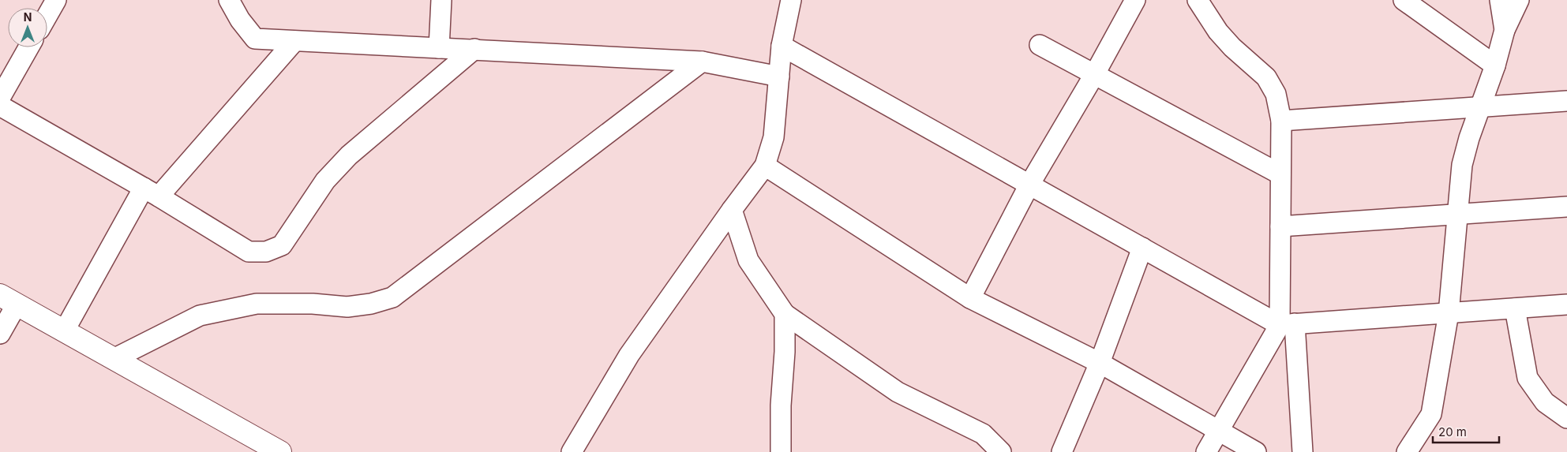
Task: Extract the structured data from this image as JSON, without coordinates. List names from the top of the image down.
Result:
{
  "scale_bar": "20 m",
  "north": "top"
}
